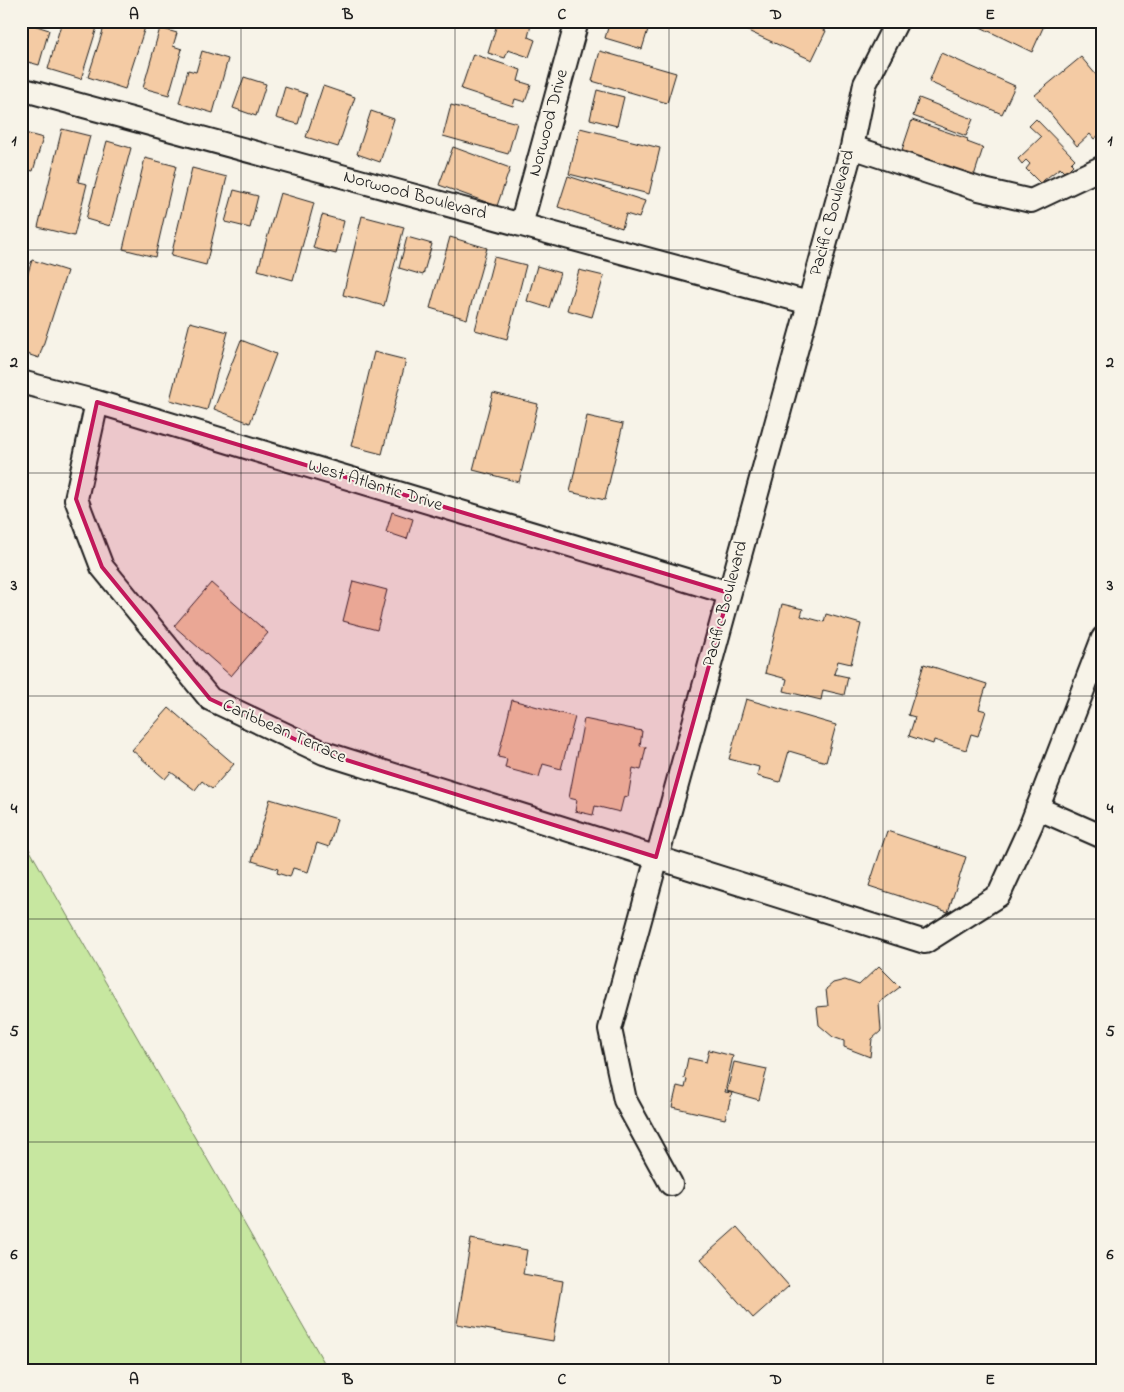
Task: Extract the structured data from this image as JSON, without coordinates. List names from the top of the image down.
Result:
{
  "streets": {
    "street": [
      "Norwood Drive",
      "Norwood Boulevard",
      "Pacific Boulevard",
      "West Atlantic Drive",
      "Caribbean Terrace"
    ]
  },
  "crossings": [
    ["Norwood Drive", "Norwood Boulevard"],
    ["Norwood Boulevard", "Pacific Boulevard"],
    ["Pacific Boulevard", "West Atlantic Drive"],
    ["Pacific Boulevard", "Caribbean Terrace"],
    ["West Atlantic Drive", "Caribbean Terrace"]
  ],
  "grid": {
    "columns": [
      "A",
      "B",
      "C",
      "D",
      "E"
    ],
    "rows": [
      "1",
      "2",
      "3",
      "4",
      "5",
      "6"
    ]
  }
}
